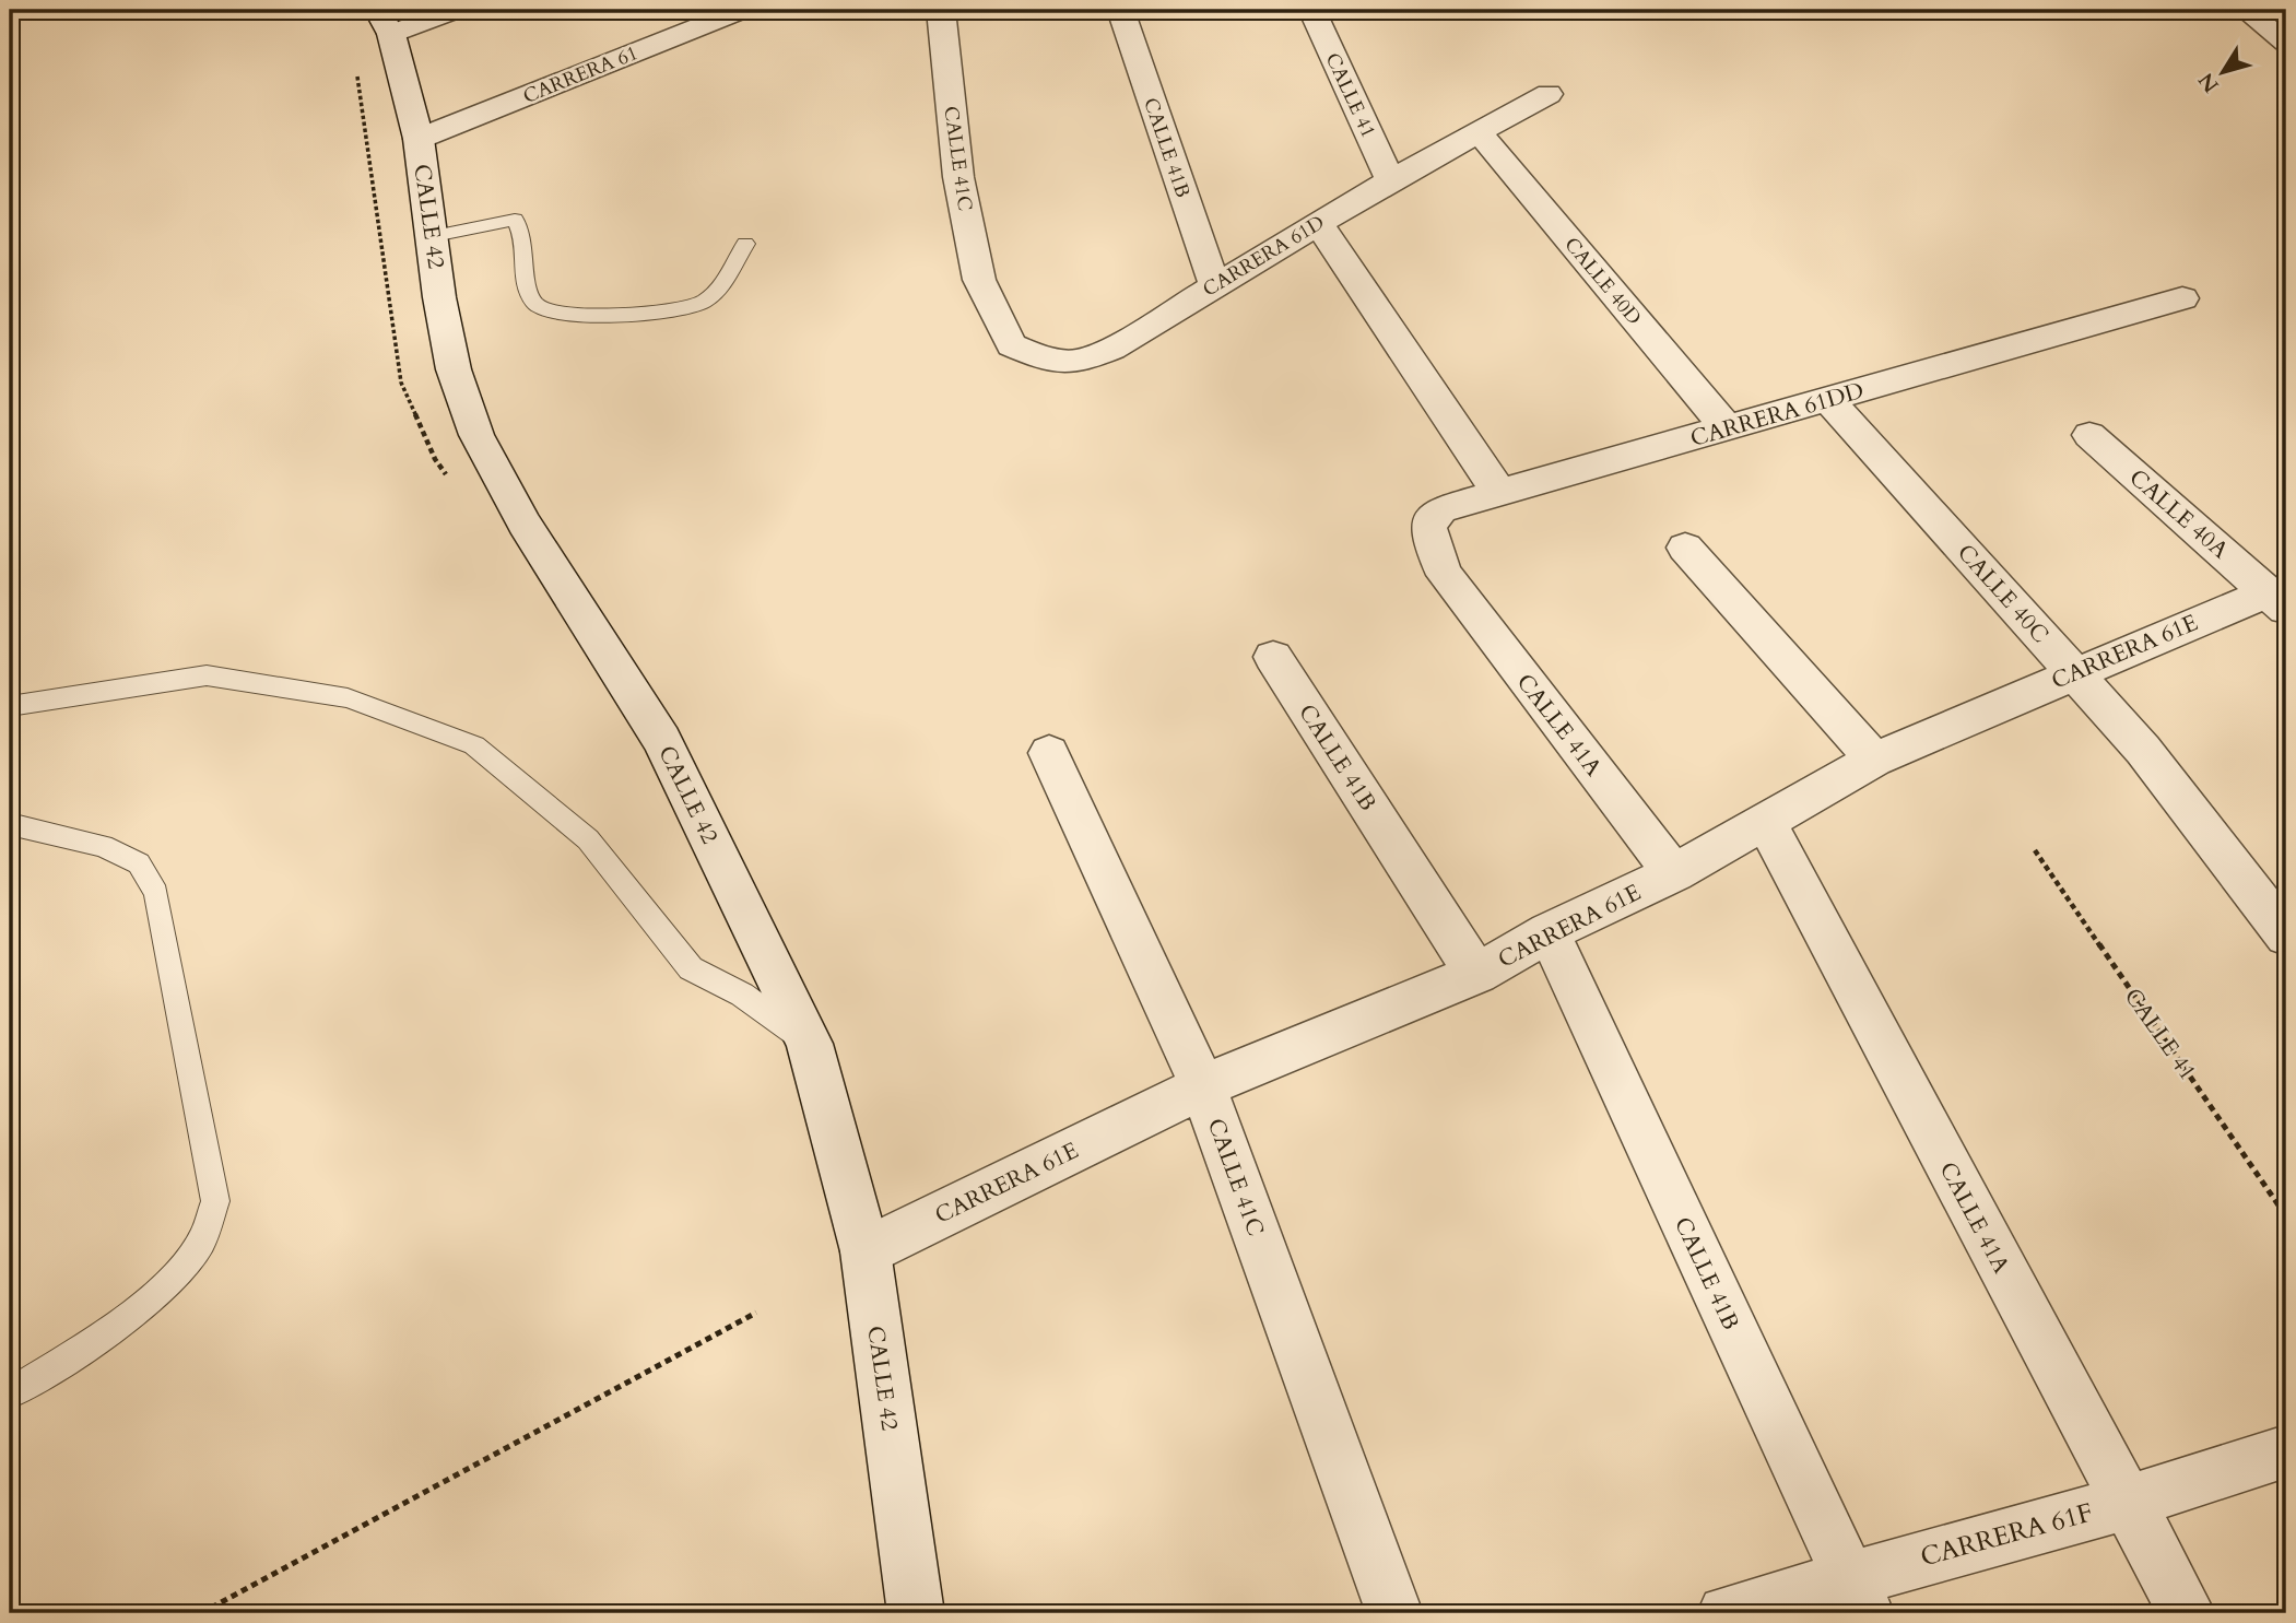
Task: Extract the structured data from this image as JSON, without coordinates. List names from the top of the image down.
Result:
{
  "streets": {
    "street": [
      "CARRERA 61",
      "CALLE 41",
      "CALLE 41B",
      "CALLE 41C",
      "CALLE 42",
      "CARRERA 61D",
      "CALLE 40D",
      "CARRERA 61DD",
      "CALLE 40A",
      "CALLE 40C",
      "CARRERA 61E",
      "CALLE 41A",
      "CARRERA 61F"
    ]
  },
  "crossings": [
    ["CARRERA 61", "CALLE 42"],
    ["CALLE 41", "CARRERA 61D"],
    ["CALLE 41B", "CARRERA 61D"],
    ["CALLE 41B", "CARRERA 61E"],
    ["CALLE 41B", "CARRERA 61F"],
    ["CALLE 41C", "CARRERA 61D"],
    ["CALLE 41C", "CARRERA 61E"],
    ["CALLE 42", "CARRERA 61E"],
    ["CARRERA 61D", "CALLE 40D"],
    ["CALLE 40D", "CARRERA 61DD"],
    ["CARRERA 61DD", "CALLE 40C"],
    ["CARRERA 61DD", "CALLE 41A"],
    ["CALLE 40A", "CARRERA 61E"],
    ["CALLE 40C", "CARRERA 61E"],
    ["CARRERA 61E", "CALLE 41A"],
    ["CALLE 41A", "CARRERA 61F"]
  ],
  "north": "bottom left"
}
